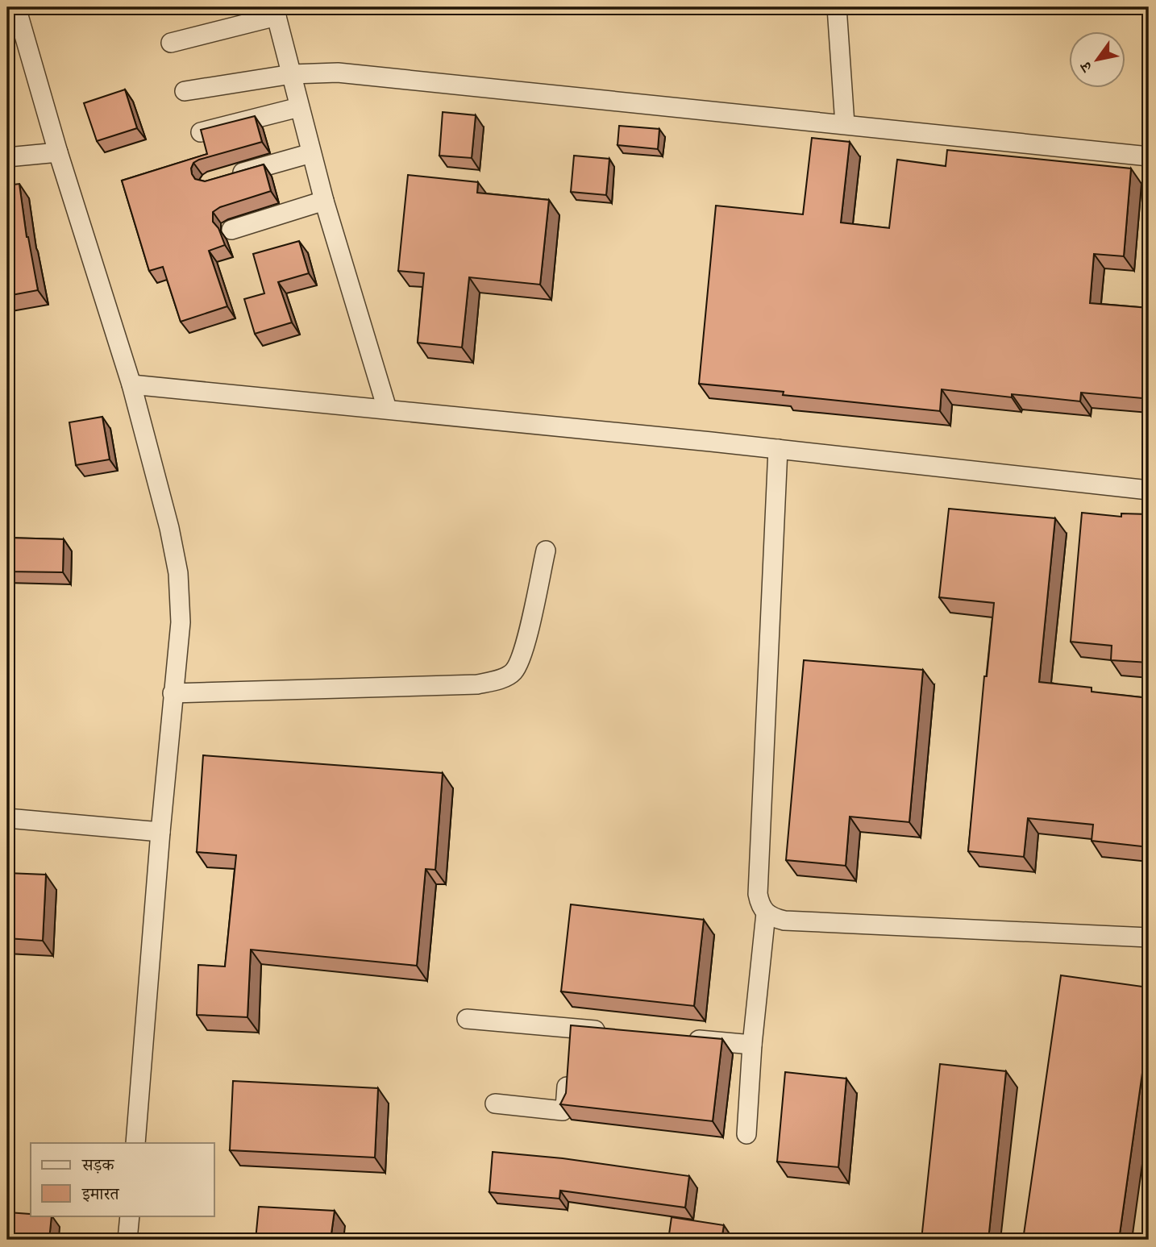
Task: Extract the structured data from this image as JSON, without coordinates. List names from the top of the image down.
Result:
{
  "legend": ["सड़क", "इमारत"],
  "north": "bottom left"
}
